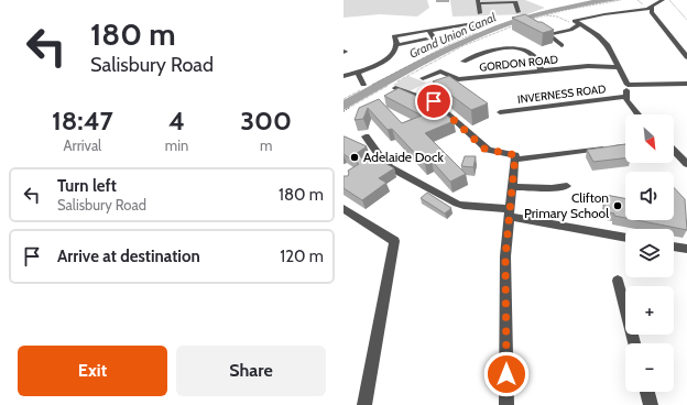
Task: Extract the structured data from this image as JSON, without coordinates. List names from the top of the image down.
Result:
{
  "streets": {
    "street": ["GORDON ROAD", "INVERNESS ROAD"]
  },
  "water": ["Grand Union Canal"],
  "places": ["Adelaide Dock", "Clifton Primary School"],
  "north": "bottom right",
  "page": {
    "turn": ["180 m", "Salisbury Road"],
    "eta": [
      "18:47",
      "Arrival",
      "4",
      "min",
      "300",
      "m"
    ],
    "map_buttons": ["+", "−"],
    "list": [
      {
        "name": "Turn left",
        "note": "Salisbury Road",
        "value": "180 m"
      },
      {
        "name": "Arrive at destination",
        "value": "120 m"
      }
    ],
    "buttons": ["Exit", "Share"]
  }
}
